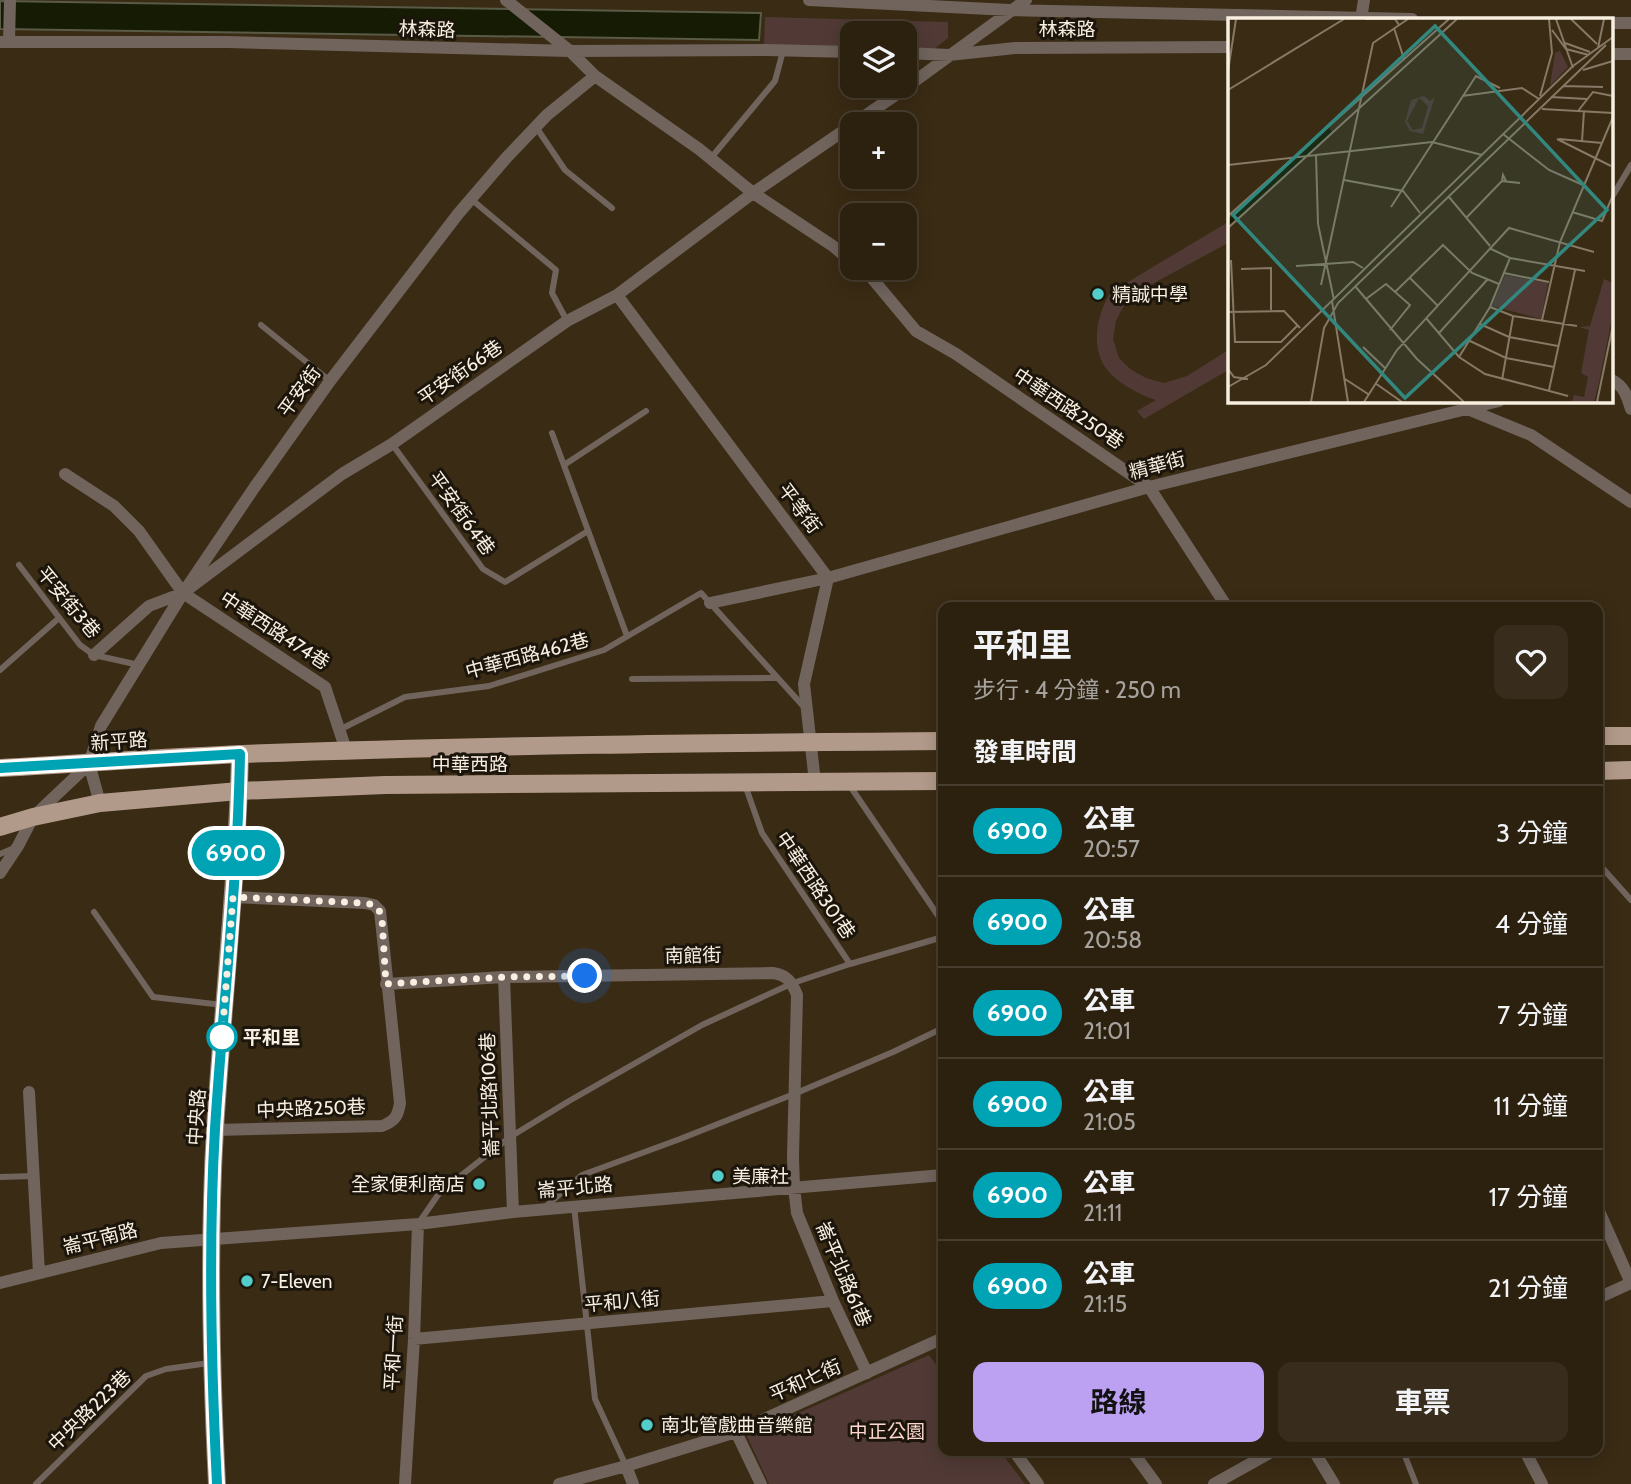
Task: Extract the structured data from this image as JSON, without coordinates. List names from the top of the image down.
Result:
{
  "streets": {
    "main road": ["新平路", "中華西路"],
    "street": [
      "林森路",
      "平安街66巷",
      "平安街",
      "中華西路250巷",
      "精華街",
      "平等街",
      "中華西路474巷",
      "南館街",
      "崙平北路106巷",
      "中央路250巷",
      "中央路",
      "崙平北路",
      "崙平南路",
      "崙平北路61巷",
      "平和八街",
      "平和一街",
      "平和七街"
    ],
    "lane": [
      "平安街64巷",
      "平安街3巷",
      "中華西路462巷",
      "中華西路301巷",
      "中央路223巷"
    ]
  },
  "crossings": [
    ["林森路", "平安街66巷"],
    ["平安街66巷", "平安街"],
    ["平安街66巷", "平等街"],
    ["平安街66巷", "平安街64巷"],
    ["平安街66巷", "平安街3巷"],
    ["平安街66巷", "中華西路474巷"],
    ["平安街", "平安街3巷"],
    ["平安街", "中華西路474巷"],
    ["平安街", "新平路"],
    ["中華西路250巷", "精華街"],
    ["精華街", "平等街"],
    ["精華街", "中華西路462巷"],
    ["中華西路474巷", "中華西路462巷"],
    ["中華西路474巷", "中華西路"],
    ["新平路", "中華西路"],
    ["新平路", "中央路"],
    ["中華西路", "中華西路301巷"],
    ["中華西路", "中央路"],
    ["南館街", "崙平北路106巷"],
    ["南館街", "中央路250巷"],
    ["崙平北路106巷", "崙平北路"],
    ["中央路250巷", "中央路"],
    ["中央路", "崙平北路"],
    ["中央路", "崙平南路"],
    ["中央路", "中央路223巷"],
    ["崙平北路", "崙平南路"],
    ["崙平北路", "崙平北路61巷"],
    ["崙平北路", "平和一街"],
    ["崙平北路61巷", "平和八街"],
    ["崙平北路61巷", "平和七街"],
    ["平和八街", "平和一街"]
  ],
  "parks": ["中正公園"],
  "places": [
    "精誠中學",
    "平和里",
    "美廉社",
    "全家便利商店",
    "7-Eleven",
    "南北管戲曲音樂館"
  ],
  "lines": ["bus line 6900"],
  "page": {
    "on_map": "6900",
    "map_buttons": ["+", "−"],
    "heading": [
      ["平和里", "步行 · 4 分鐘 · 250 m"],
      "發車時間"
    ],
    "list": [
      {
        "mark": "6900",
        "name": "公車",
        "note": "20:57",
        "value": "3 分鐘"
      },
      {
        "mark": "6900",
        "name": "公車",
        "note": "20:58",
        "value": "4 分鐘"
      },
      {
        "mark": "6900",
        "name": "公車",
        "note": "21:01",
        "value": "7 分鐘"
      },
      {
        "mark": "6900",
        "name": "公車",
        "note": "21:05",
        "value": "11 分鐘"
      },
      {
        "mark": "6900",
        "name": "公車",
        "note": "21:11",
        "value": "17 分鐘"
      },
      {
        "mark": "6900",
        "name": "公車",
        "note": "21:15",
        "value": "21 分鐘"
      }
    ],
    "buttons": ["路線", "車票"]
  }
}
